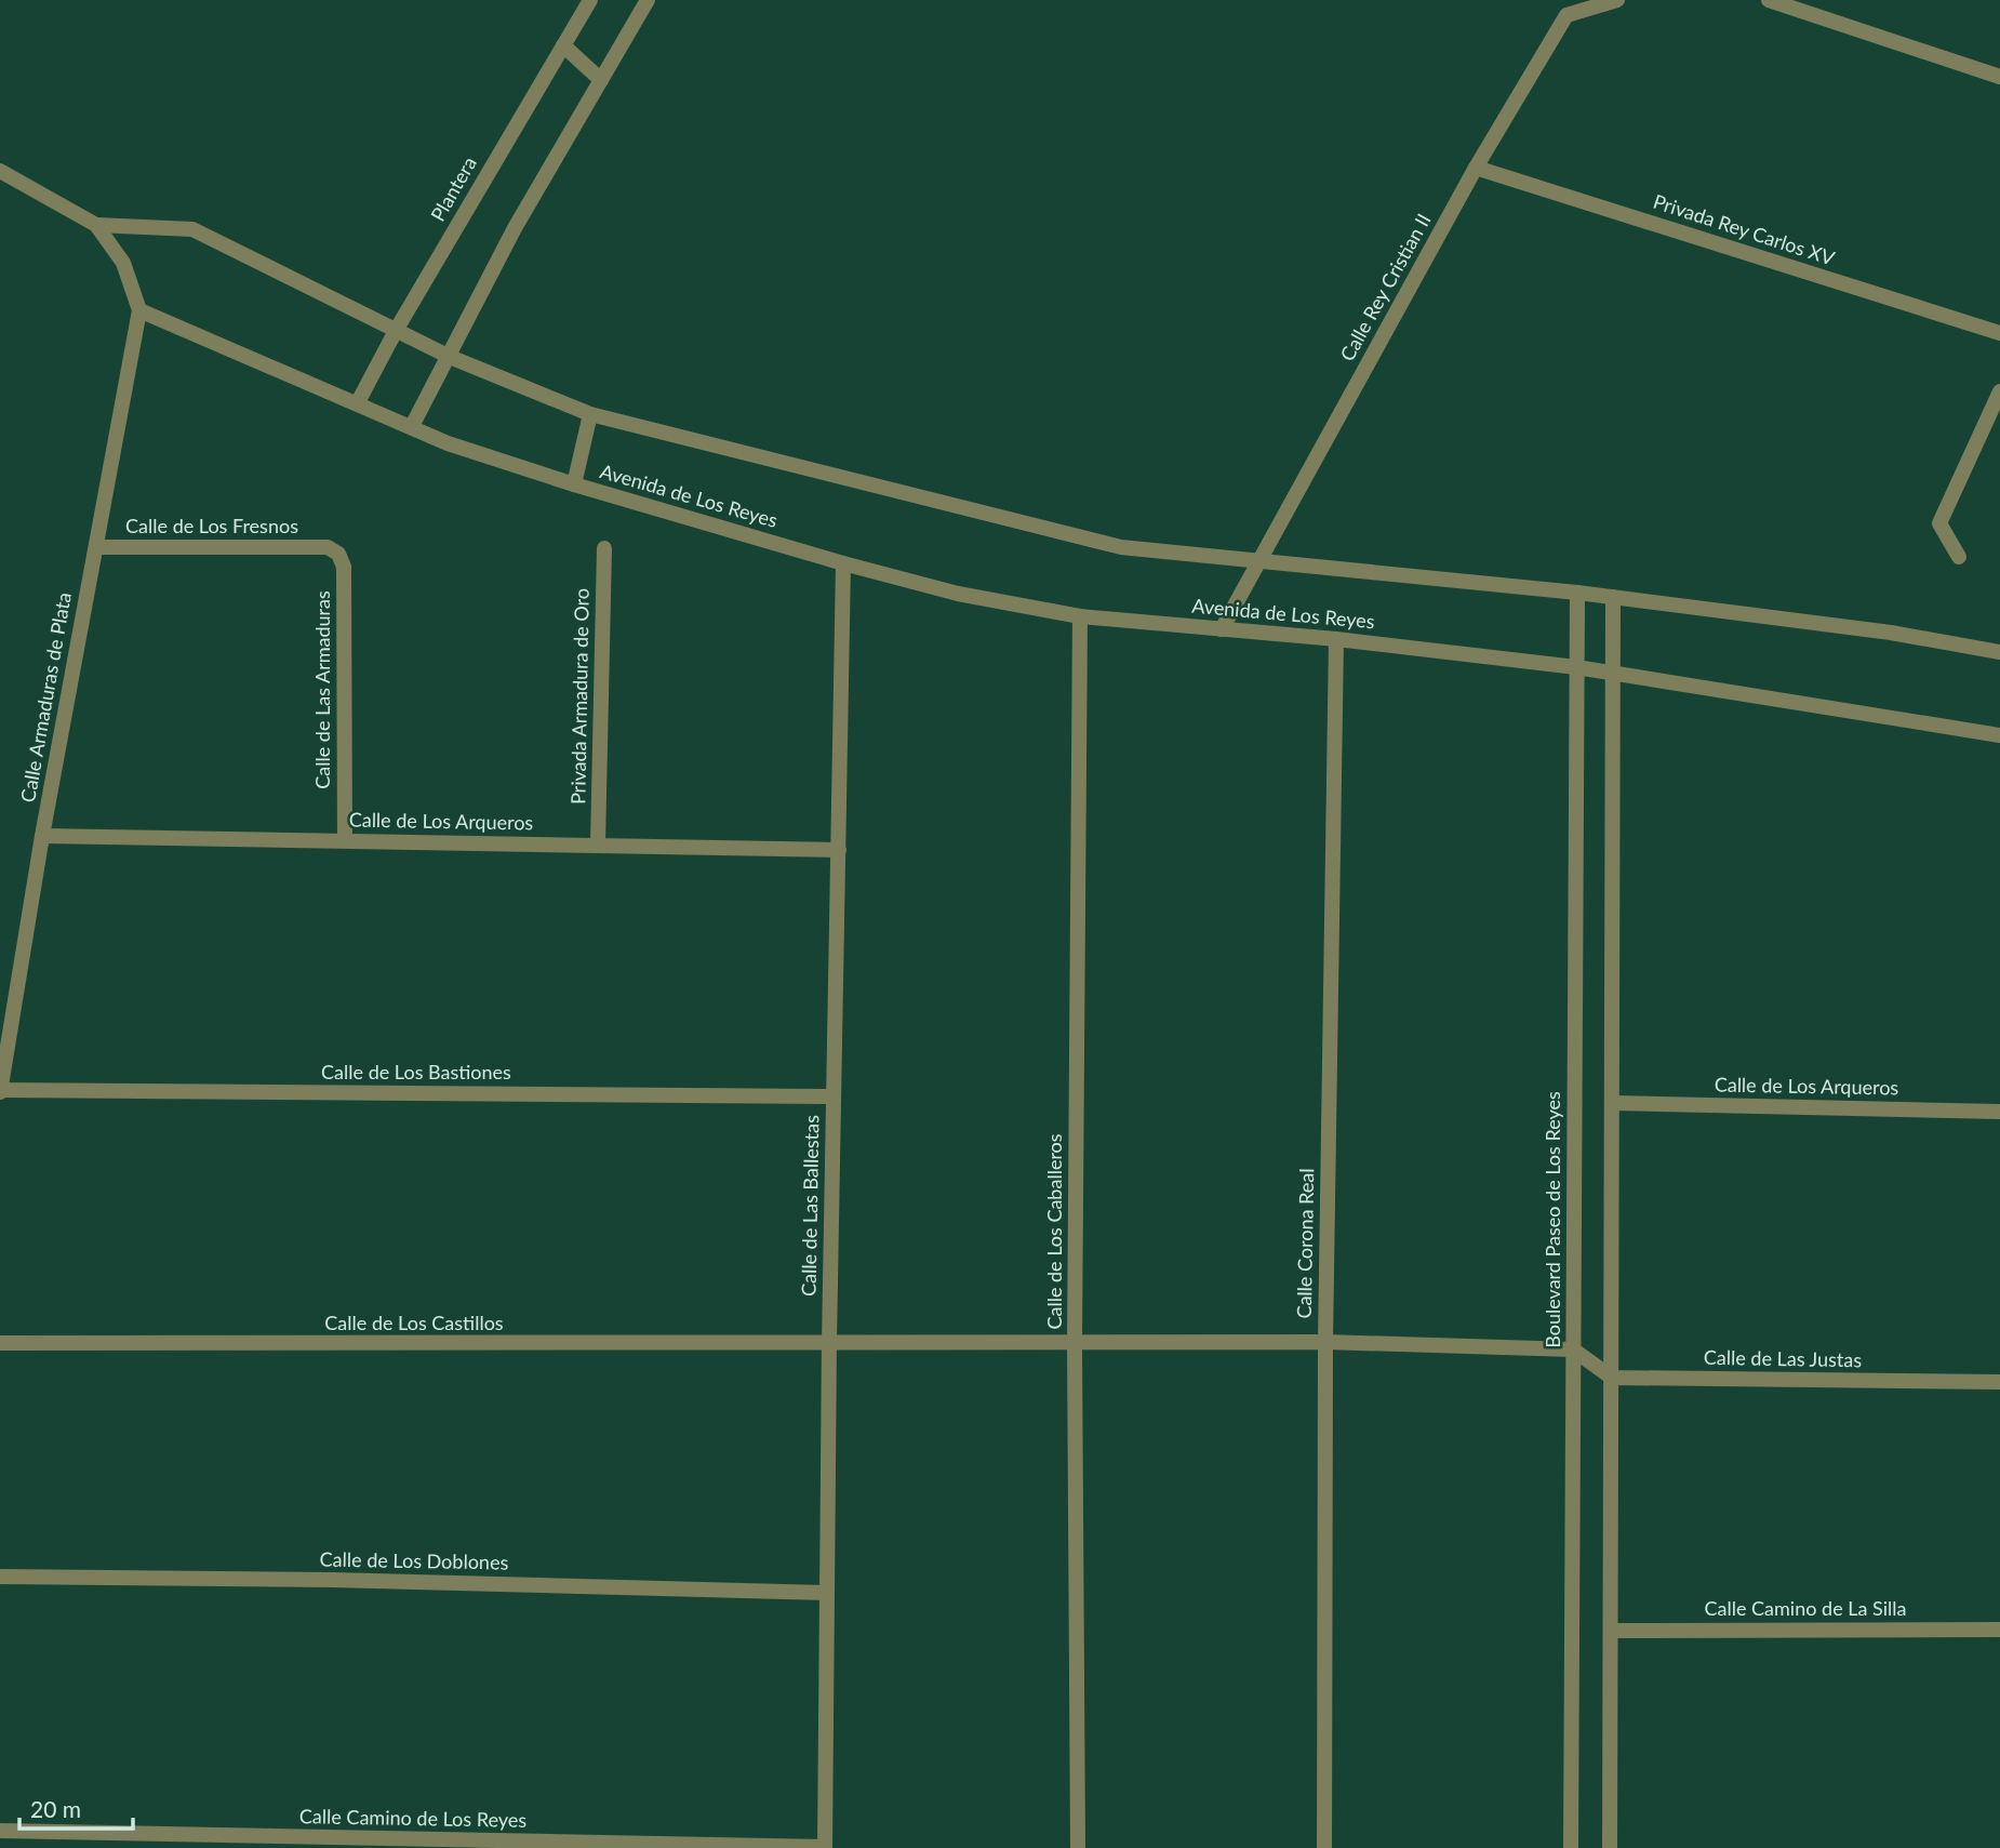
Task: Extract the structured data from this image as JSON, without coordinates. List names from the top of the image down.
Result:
{
  "streets": {
    "street": [
      "Plantera",
      "Privada Rey Carlos XV",
      "Calle Rey Cristian II",
      "Avenida de Los Reyes",
      "Calle de Los Fresnos",
      "Calle de Las Armaduras",
      "Privada Armadura de Oro",
      "Calle Armaduras de Plata",
      "Calle de Los Arqueros",
      "Calle de Los Bastiones",
      "Calle de Las Ballestas",
      "Boulevard Paseo de Los Reyes",
      "Calle de Los Caballeros",
      "Calle Corona Real",
      "Calle de Los Castillos",
      "Calle de Las Justas",
      "Calle de Los Doblones",
      "Calle Camino de La Silla",
      "Calle Camino de Los Reyes"
    ]
  },
  "crossings": [
    ["Plantera", "Avenida de Los Reyes"],
    ["Privada Rey Carlos XV", "Calle Rey Cristian II"],
    ["Calle Rey Cristian II", "Avenida de Los Reyes"],
    ["Avenida de Los Reyes", "Calle Armaduras de Plata"],
    ["Avenida de Los Reyes", "Calle de Las Ballestas"],
    ["Avenida de Los Reyes", "Boulevard Paseo de Los Reyes"],
    ["Avenida de Los Reyes", "Calle de Los Caballeros"],
    ["Avenida de Los Reyes", "Calle Corona Real"],
    ["Calle de Los Fresnos", "Calle de Las Armaduras"],
    ["Calle de Los Fresnos", "Calle Armaduras de Plata"],
    ["Calle de Las Armaduras", "Calle de Los Arqueros"],
    ["Privada Armadura de Oro", "Calle de Los Arqueros"],
    ["Calle Armaduras de Plata", "Calle de Los Arqueros"],
    ["Calle Armaduras de Plata", "Calle de Los Bastiones"],
    ["Calle de Los Arqueros", "Calle de Las Ballestas"],
    ["Calle de Los Bastiones", "Calle de Las Ballestas"],
    ["Calle de Las Ballestas", "Calle de Los Castillos"],
    ["Calle de Las Ballestas", "Calle de Los Doblones"],
    ["Calle de Las Ballestas", "Calle Camino de Los Reyes"],
    ["Boulevard Paseo de Los Reyes", "Calle de Los Castillos"],
    ["Calle de Los Caballeros", "Calle de Los Castillos"],
    ["Calle Corona Real", "Calle de Los Castillos"]
  ],
  "scale_bar": "20 m"
}
